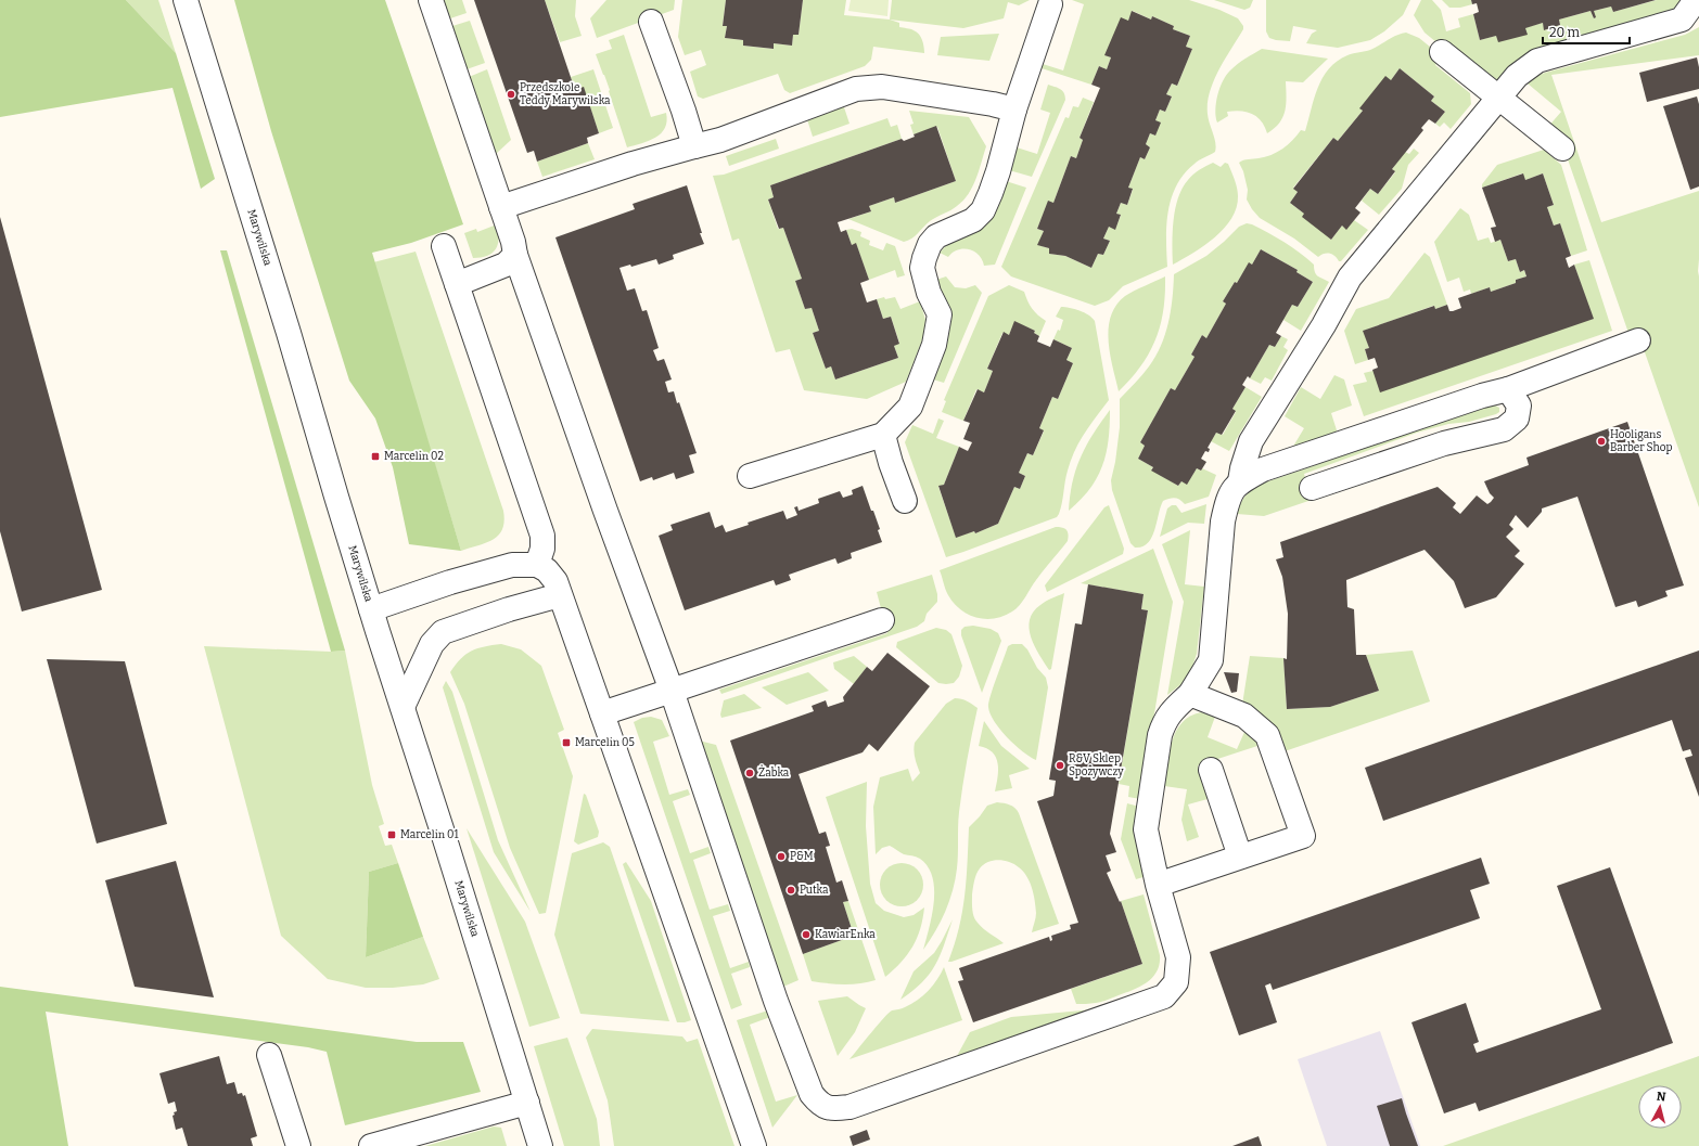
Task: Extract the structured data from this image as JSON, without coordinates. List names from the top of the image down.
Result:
{
  "streets": {
    "street": ["Marywilska"]
  },
  "places": {
    "other": [
      "Przedszkole Teddy Marywilska",
      "Hooligans Barber Shop",
      "R&V Sklep Spożywczy",
      "Żabka",
      "P&M",
      "Putka",
      "KawiarEnka"
    ],
    "transit": ["Marcelin 02", "Marcelin 05", "Marcelin 01"]
  },
  "scale_bar": "20 m",
  "north": "top"
}
